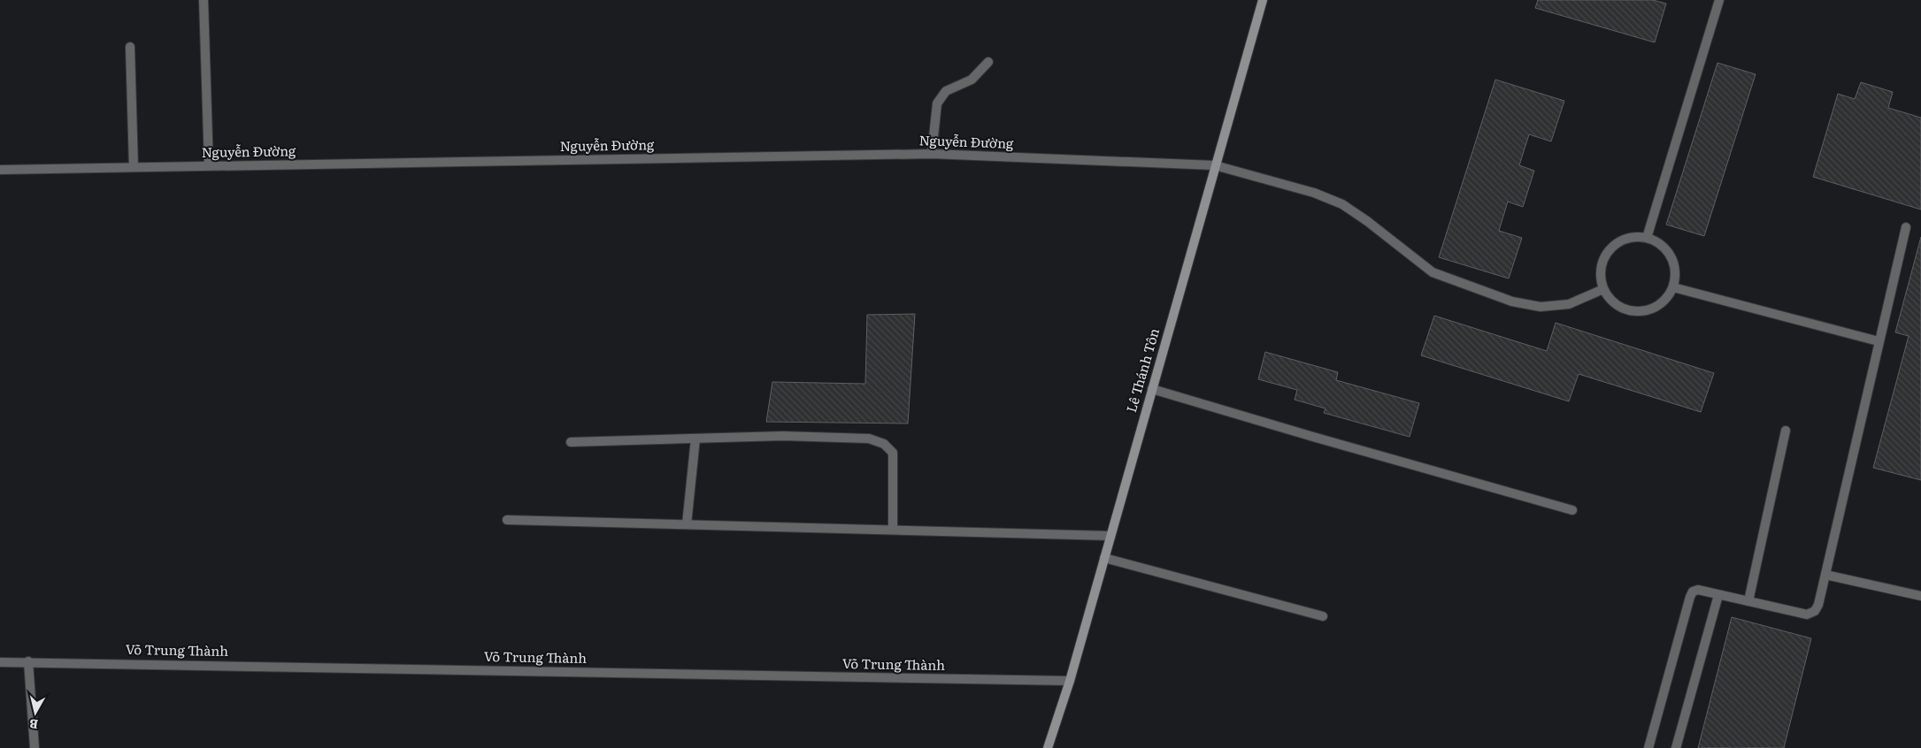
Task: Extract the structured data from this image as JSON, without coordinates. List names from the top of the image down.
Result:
{
  "streets": {
    "main road": ["Lê Thánh Tôn"],
    "street": ["Nguyễn Đường", "Võ Trung Thành"]
  },
  "crossings": [
    ["Nguyễn Đường", "Lê Thánh Tôn"],
    ["Lê Thánh Tôn", "Võ Trung Thành"]
  ],
  "north": "bottom"
}
